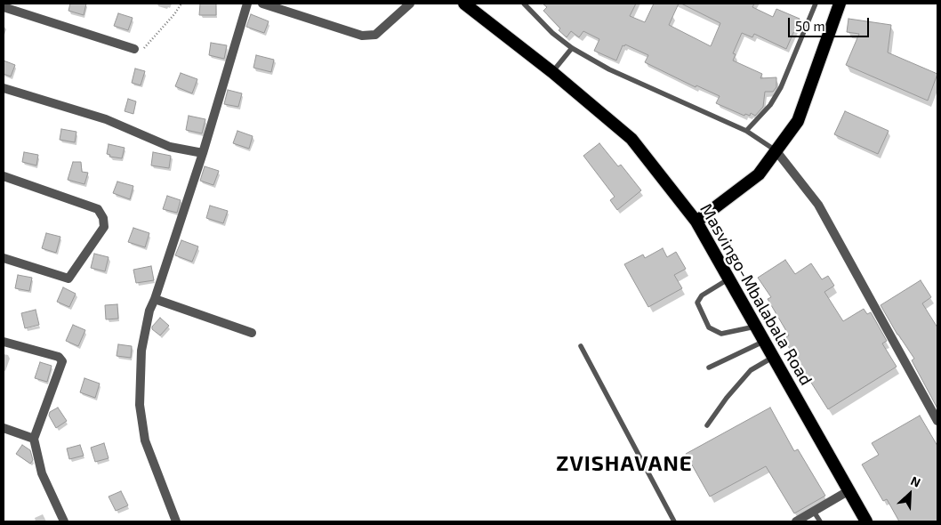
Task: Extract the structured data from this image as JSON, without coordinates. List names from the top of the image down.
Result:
{
  "streets": {
    "highway": ["Masvingo-Mbalabala Road"]
  },
  "districts": ["ZVISHAVANE"],
  "scale_bar": "50 m",
  "north": "top right"
}
